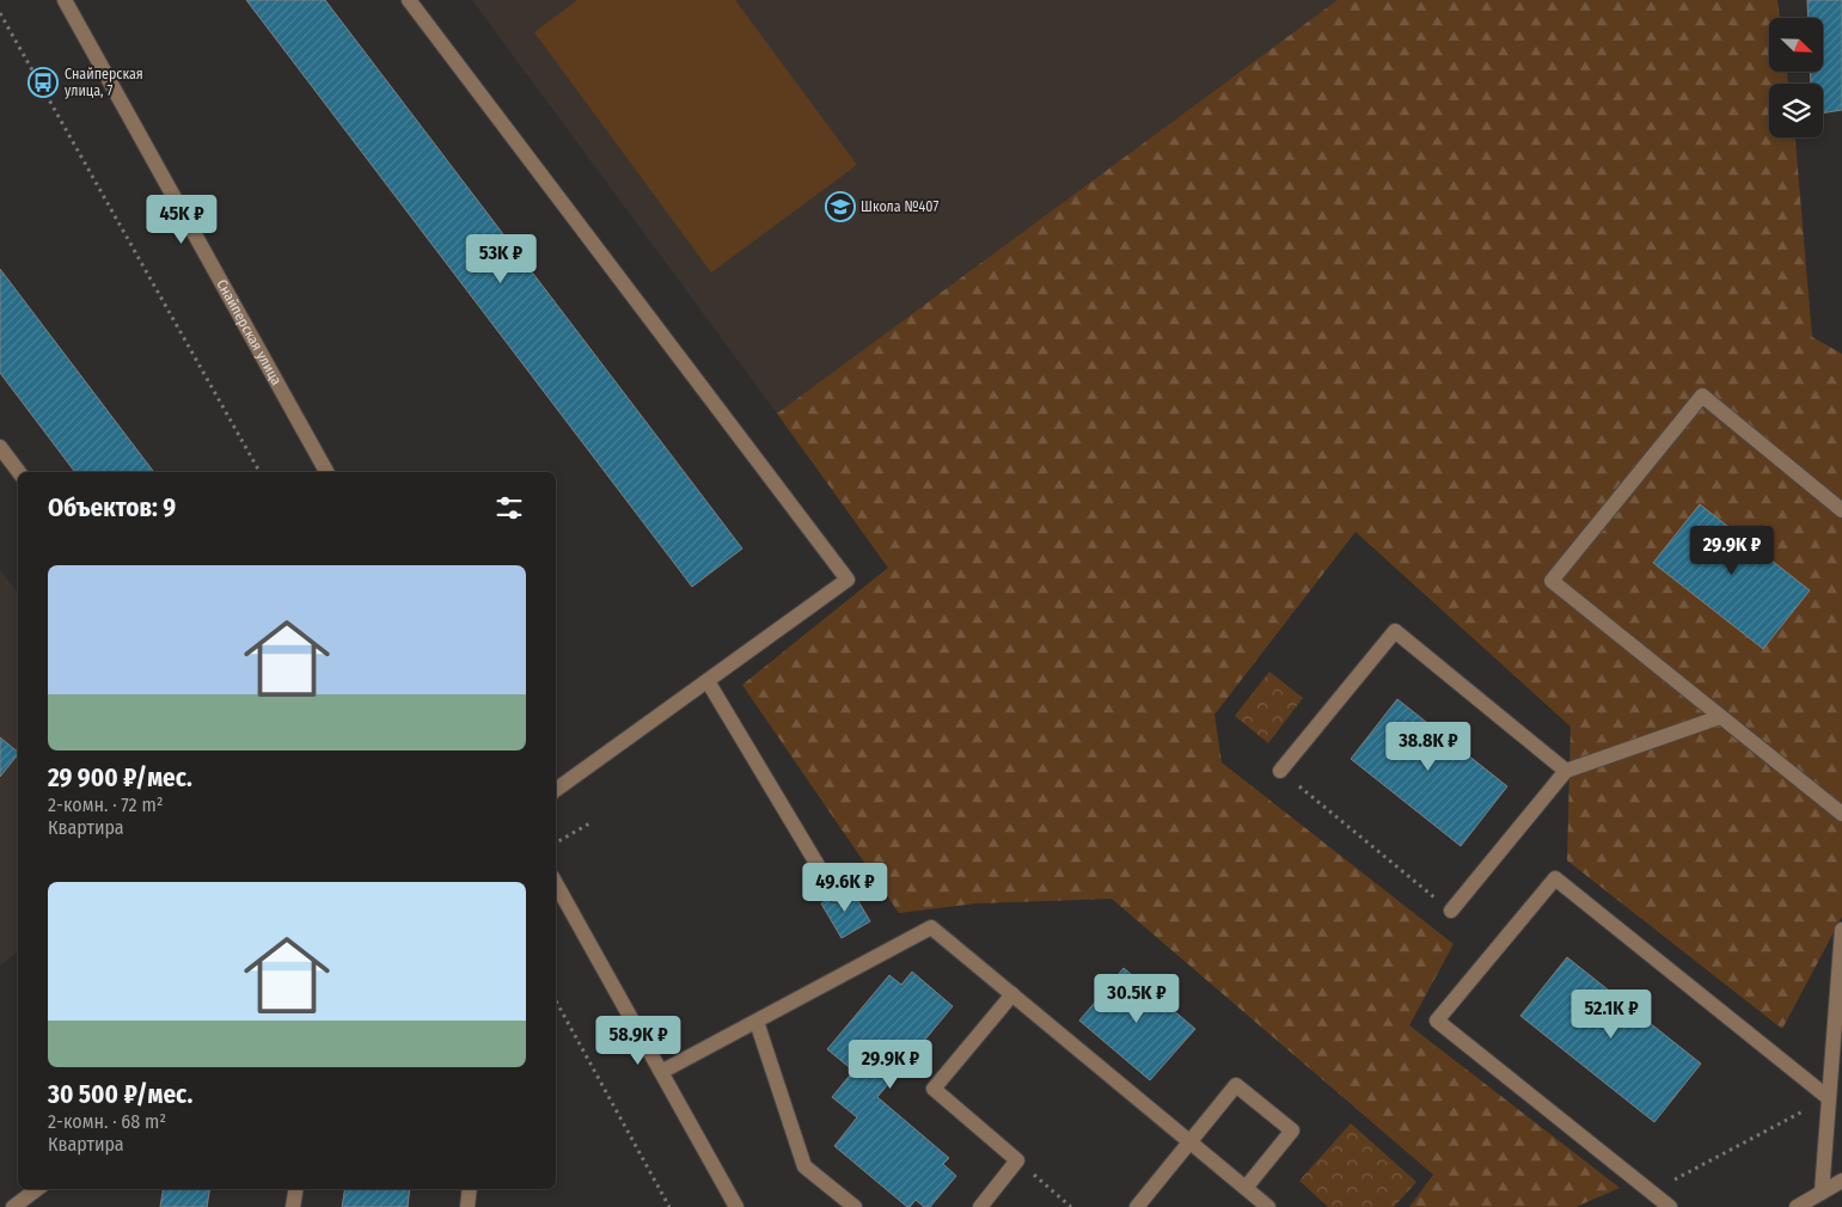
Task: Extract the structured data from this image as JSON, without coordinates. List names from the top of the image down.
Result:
{
  "streets": {
    "street": ["Снайперская улица"]
  },
  "places": {
    "bus stop": ["Снайперская улица, 7"],
    "school or university": ["Школа №407"]
  },
  "north": "bottom right",
  "page": {
    "price": [
      "45K ₽",
      "53K ₽",
      "29.9K ₽",
      "38.8K ₽",
      "49.6K ₽",
      "30.5K ₽",
      "52.1K ₽",
      "58.9K ₽",
      "29.9K ₽"
    ],
    "heading": "Объектов: 9",
    "list": [
      {
        "name": "29 900 ₽/мес.",
        "note": "2-комн. · 72 m² · Квартира"
      },
      {
        "name": "30 500 ₽/мес.",
        "note": "2-комн. · 68 m² · Квартира"
      }
    ]
  }
}
